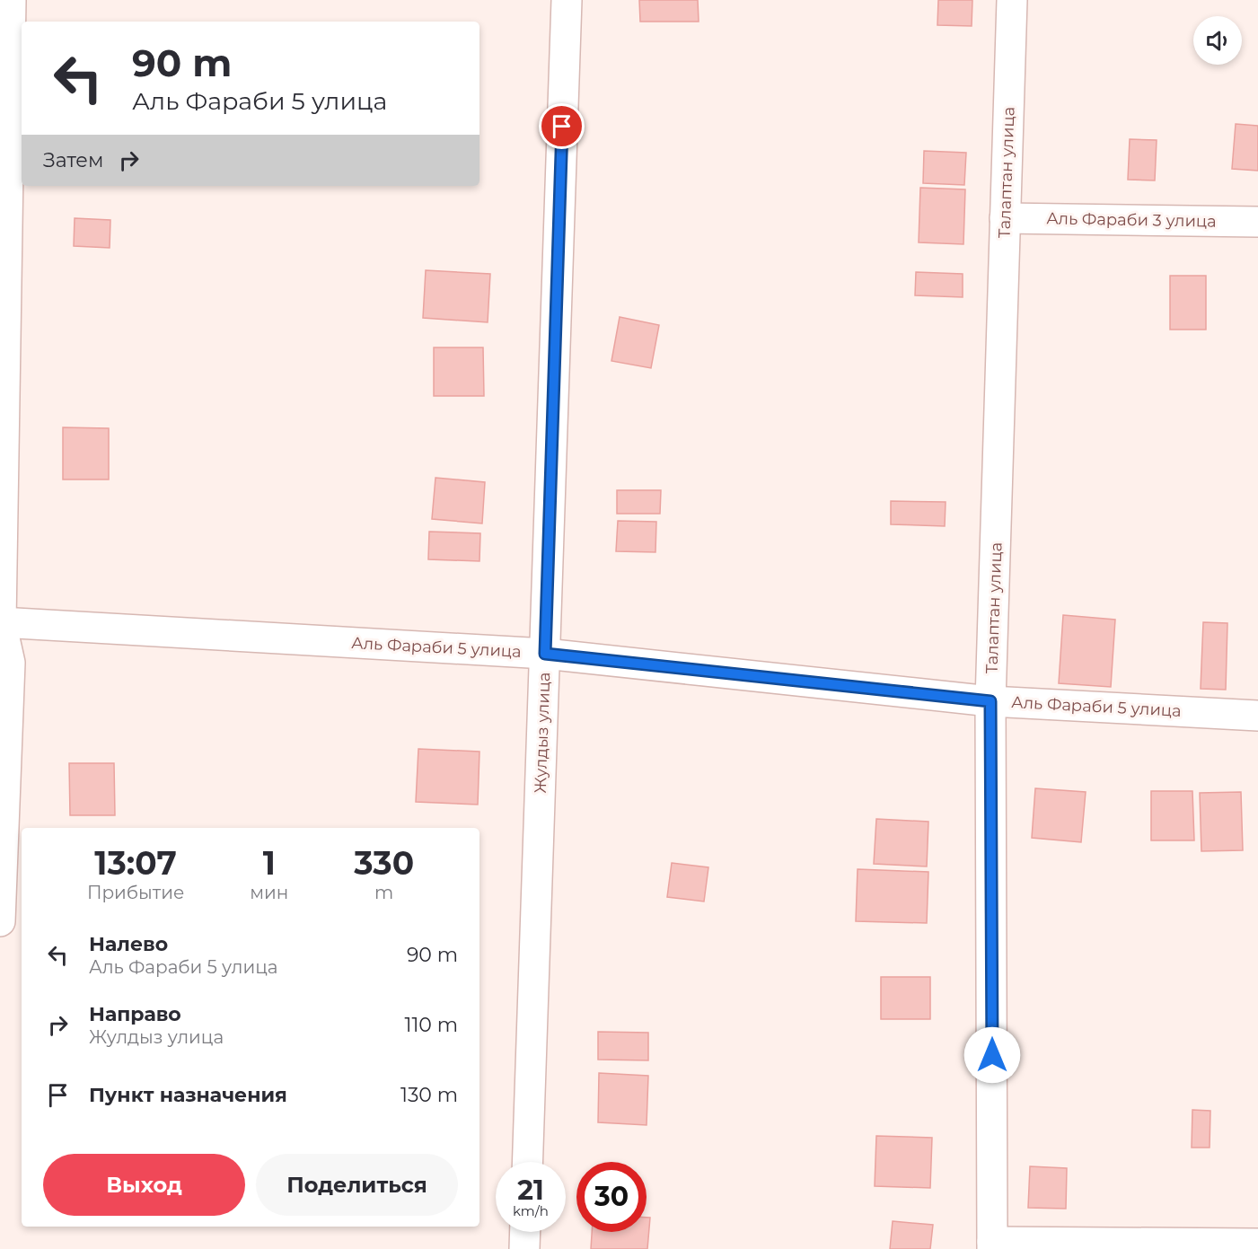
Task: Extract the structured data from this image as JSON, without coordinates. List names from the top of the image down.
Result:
{
  "streets": {
    "street": [
      "Талаптан улица",
      "Аль Фараби 3 улица",
      "Аль Фараби 5 улица",
      "Жулдыз улица"
    ]
  },
  "crossings": [
    ["Талаптан улица", "Аль Фараби 3 улица"],
    ["Талаптан улица", "Аль Фараби 5 улица"],
    ["Аль Фараби 5 улица", "Жулдыз улица"]
  ],
  "page": {
    "turn": ["90 m", "Аль Фараби 5 улица"],
    "then": "Затем",
    "eta": [
      "13:07",
      "Прибытие",
      "1",
      "мин",
      "330",
      "m"
    ],
    "list": [
      {
        "name": "Налево",
        "note": "Аль Фараби 5 улица",
        "value": "90 m"
      },
      {
        "name": "Направо",
        "note": "Жулдыз улица",
        "value": "110 m"
      },
      {
        "name": "Пункт назначения",
        "value": "130 m"
      }
    ],
    "buttons": ["Выход", "Поделиться"],
    "speed": "21 km/h",
    "limit": "30"
  }
}
